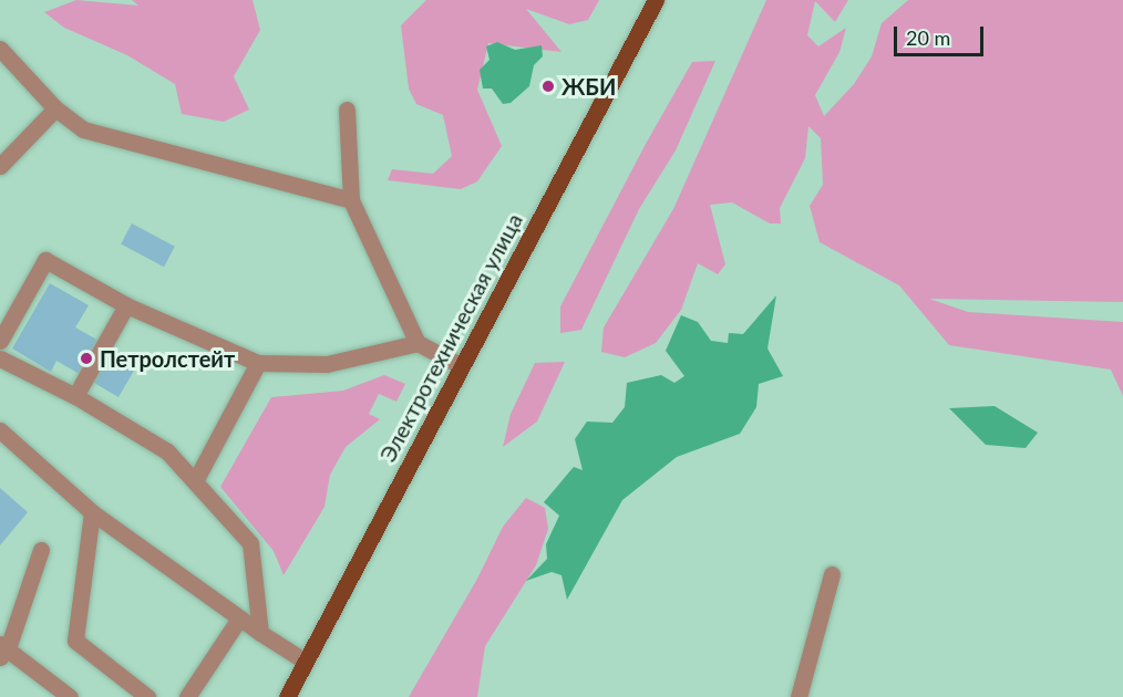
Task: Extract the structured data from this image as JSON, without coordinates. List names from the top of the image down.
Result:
{
  "streets": {
    "main road": ["Электротехническая улица"]
  },
  "places": ["ЖБИ", "Петролстейт"],
  "scale_bar": "20 m"
}
